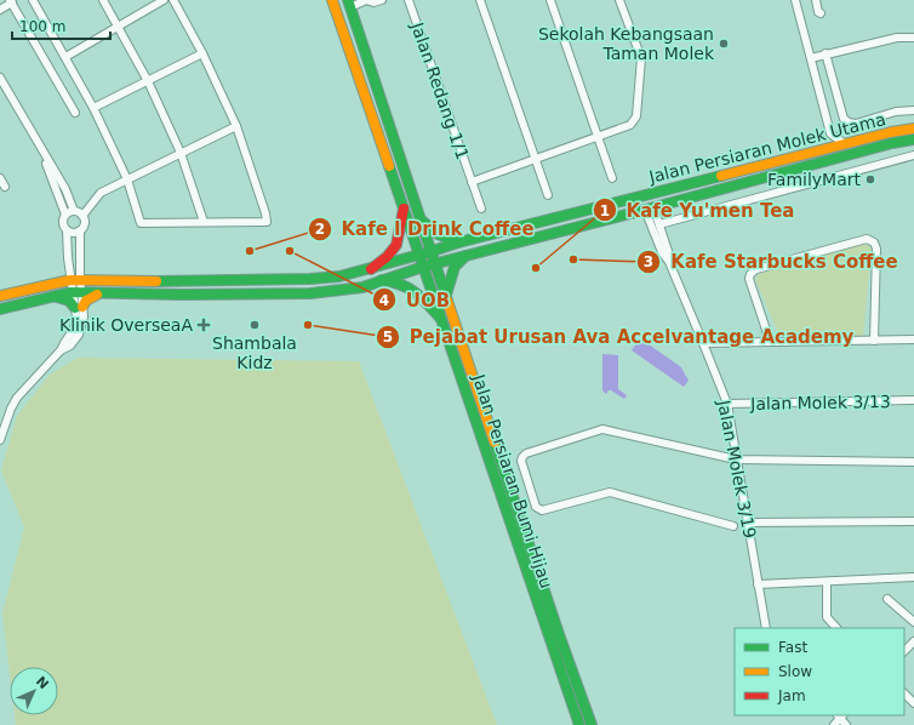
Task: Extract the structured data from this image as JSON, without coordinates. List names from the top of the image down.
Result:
{
  "streets": {
    "main road": ["Jalan Persiaran Molek Utama", "Jalan Persiaran Bumi Hijau"],
    "street": ["Jalan Redang 1/1", "Jalan Molek 3/13", "Jalan Molek 3/19"]
  },
  "crossings": [
    ["Jalan Persiaran Molek Utama", "Jalan Molek 3/19"],
    ["Jalan Persiaran Molek Utama", "Jalan Persiaran Bumi Hijau"],
    ["Jalan Molek 3/13", "Jalan Molek 3/19"]
  ],
  "places": {
    "other": [
      "Sekolah Kebangsaan Taman Molek",
      "FamilyMart",
      "Kafe I Drink Coffee",
      "UOB",
      "Kafe Starbucks Coffee",
      "Kafe Yu'men Tea",
      "Shambala Kidz",
      "Pejabat Urusan Ava Accelvantage Academy"
    ],
    "health": ["Klinik OverseaA"]
  },
  "legend": ["Fast", "Slow", "Jam"],
  "scale_bar": "100 m",
  "north": "top right"
}
